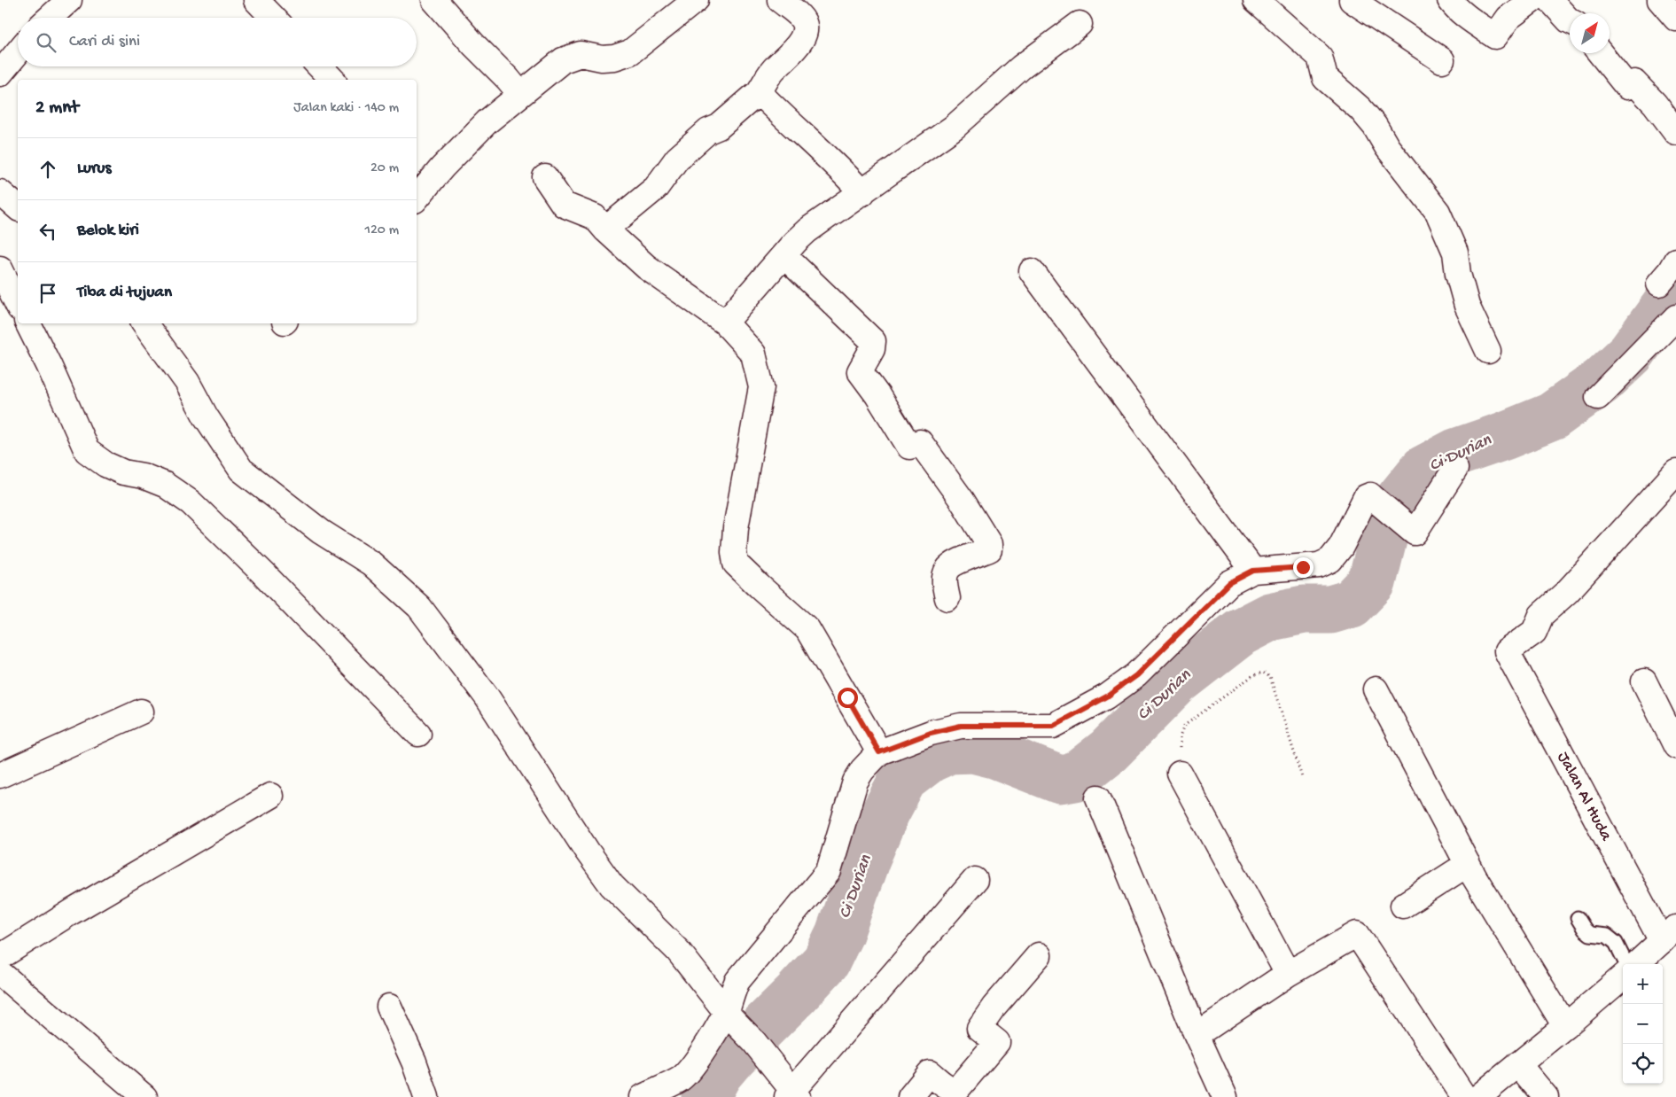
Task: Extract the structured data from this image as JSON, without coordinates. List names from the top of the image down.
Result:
{
  "streets": {
    "street": ["Jalan Al Huda"]
  },
  "water": ["Ci Durian"],
  "north": "top right",
  "page": {
    "search": "Cari di sini",
    "heading": ["2 mnt", "Jalan kaki · 140 m"],
    "list": [
      ["Lurus", "20 m"],
      ["Belok kiri", "120 m"],
      "Tiba di tujuan"
    ],
    "map_buttons": ["+", "−"]
  }
}
